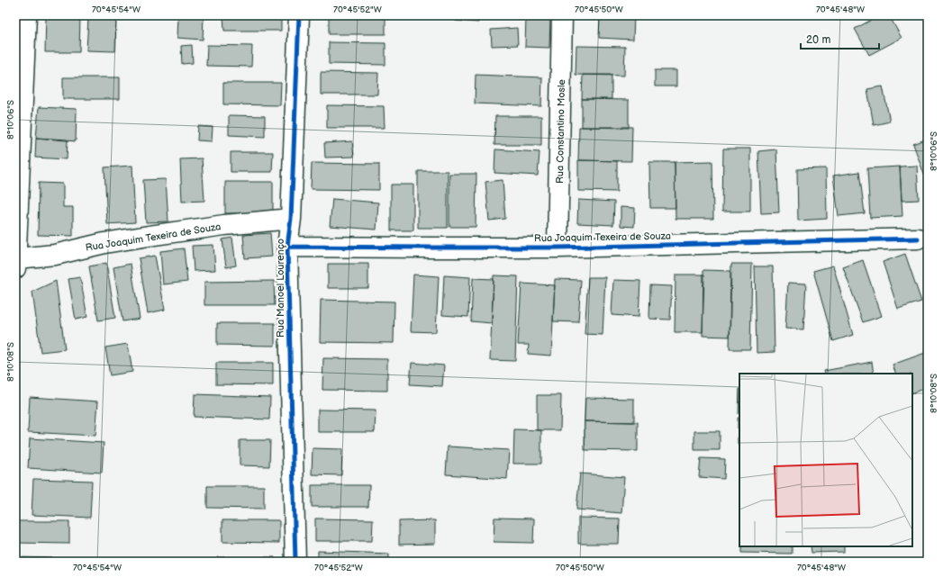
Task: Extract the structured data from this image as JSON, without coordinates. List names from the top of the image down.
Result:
{
  "streets": {
    "street": ["Rua Constantino Mosle", "Rua Joaquim Texeira de Souza", "Rua Manoel Lourenço"]
  },
  "crossings": [
    ["Rua Constantino Mosle", "Rua Joaquim Texeira de Souza"],
    ["Rua Joaquim Texeira de Souza", "Rua Manoel Lourenço"]
  ],
  "scale_bar": "20 m",
  "coordinates": [
    "70°45'54\"W",
    "70°45'52\"W",
    "70°45'50\"W",
    "70°45'48\"W",
    "8°10'06\"S",
    "8°10'08\"S"
  ]
}
